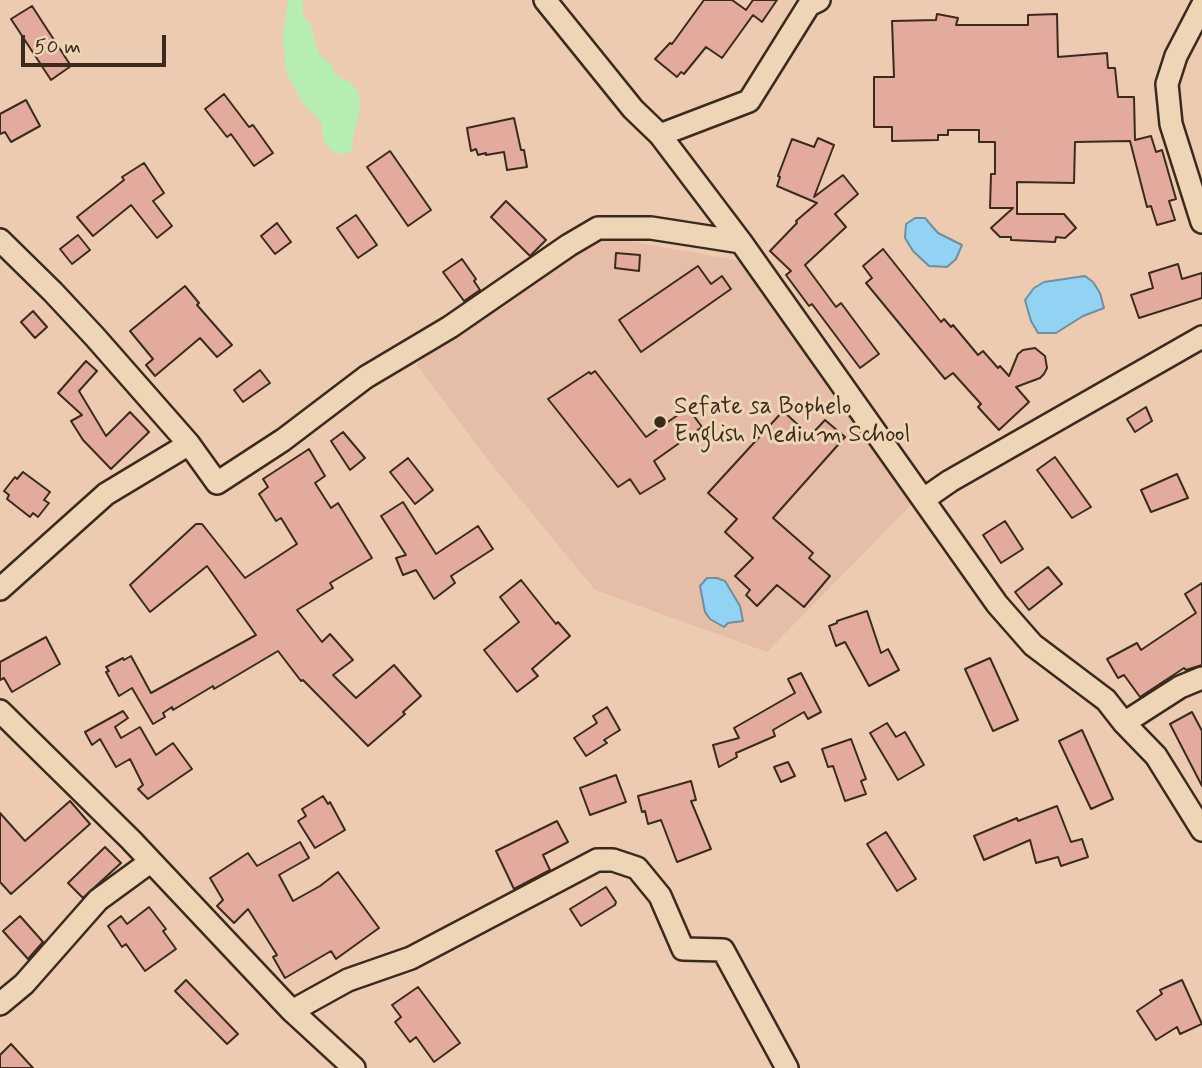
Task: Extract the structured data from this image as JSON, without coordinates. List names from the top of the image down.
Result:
{
  "places": ["Sefate sa Bophelo English Medium School"],
  "scale_bar": "50 m"
}
